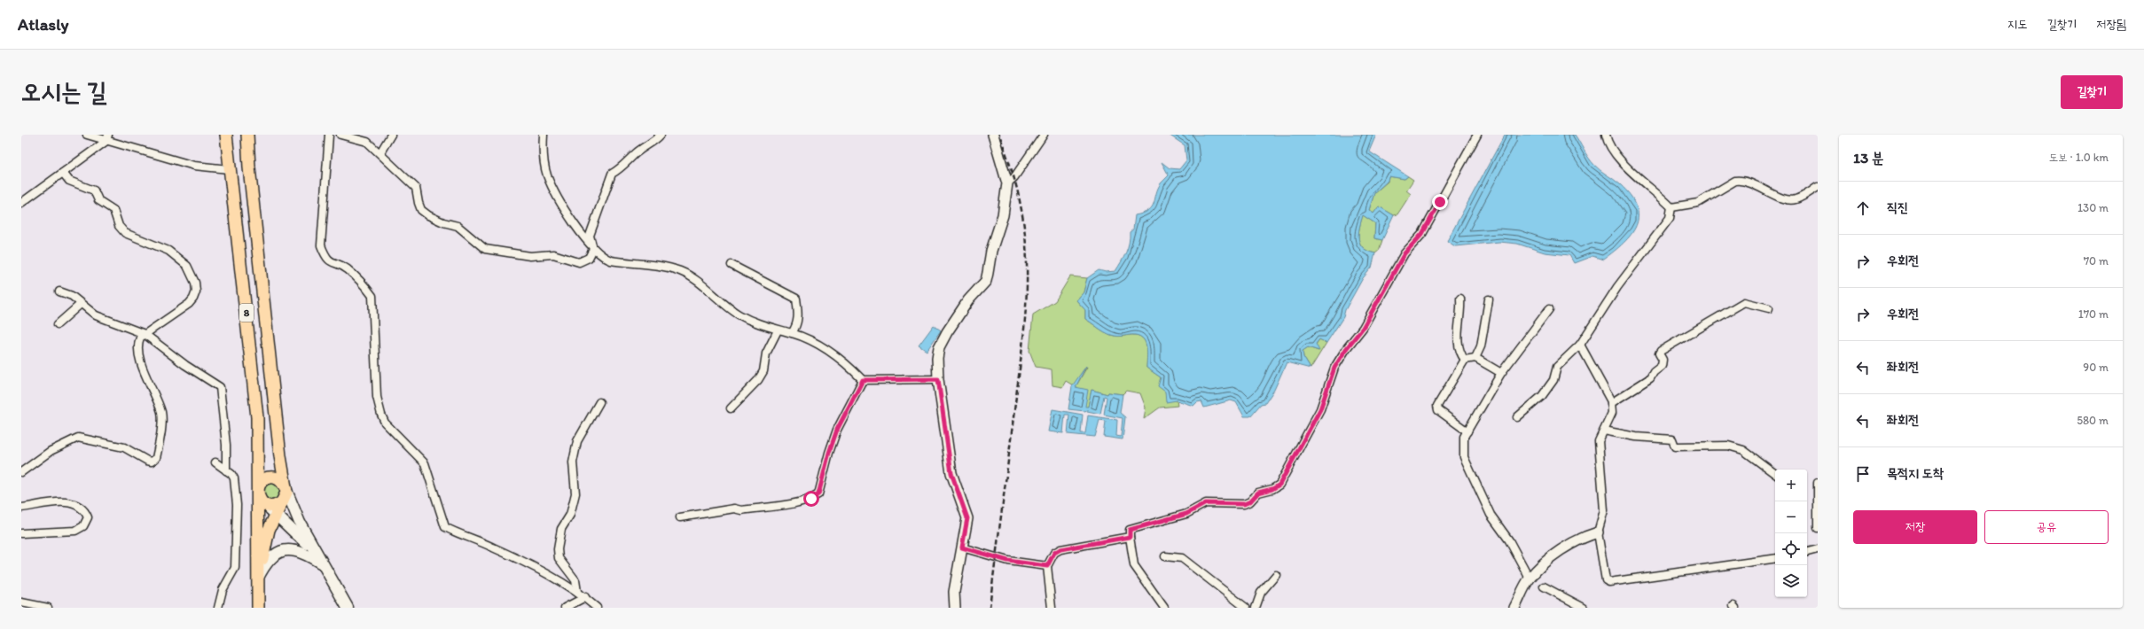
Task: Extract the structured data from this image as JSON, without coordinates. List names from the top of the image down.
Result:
{
  "streets": {
    "main road": ["8"]
  },
  "page": {
    "header": "Atlasly",
    "nav": ["지도", "길찾기", "저장됨"],
    "buttons": [
      "길찾기",
      ["저장", "공유"]
    ],
    "title": "오시는 길",
    "heading": ["13 분", "도보 · 1.0 km"],
    "list": [
      ["직진", "130 m"],
      ["우회전", "70 m"],
      ["우회전", "170 m"],
      ["좌회전", "90 m"],
      ["좌회전", "580 m"],
      "목적지 도착"
    ],
    "map_buttons": ["+", "−"]
  }
}
